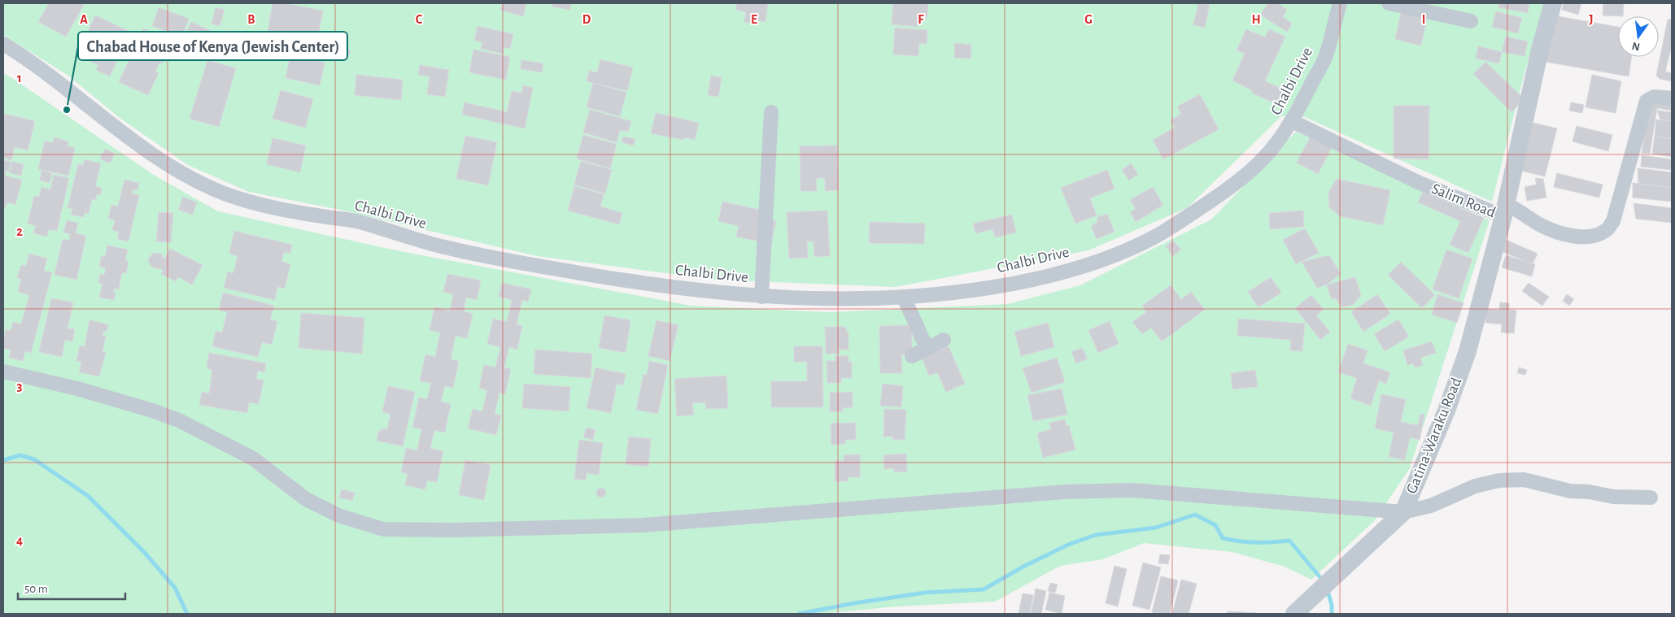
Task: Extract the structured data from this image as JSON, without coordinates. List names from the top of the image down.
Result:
{
  "streets": {
    "street": ["Chalbi Drive", "Salim Road", "Gatina-Waraku Road"]
  },
  "crossings": [
    ["Chalbi Drive", "Salim Road"],
    ["Salim Road", "Gatina-Waraku Road"]
  ],
  "places": ["Chabad House of Kenya (Jewish Center)"],
  "scale_bar": "50 m",
  "north": "bottom",
  "grid": {
    "columns": [
      "A",
      "B",
      "C",
      "D",
      "E",
      "F",
      "G",
      "H",
      "I",
      "J"
    ],
    "rows": [
      "1",
      "2",
      "3",
      "4"
    ]
  }
}
